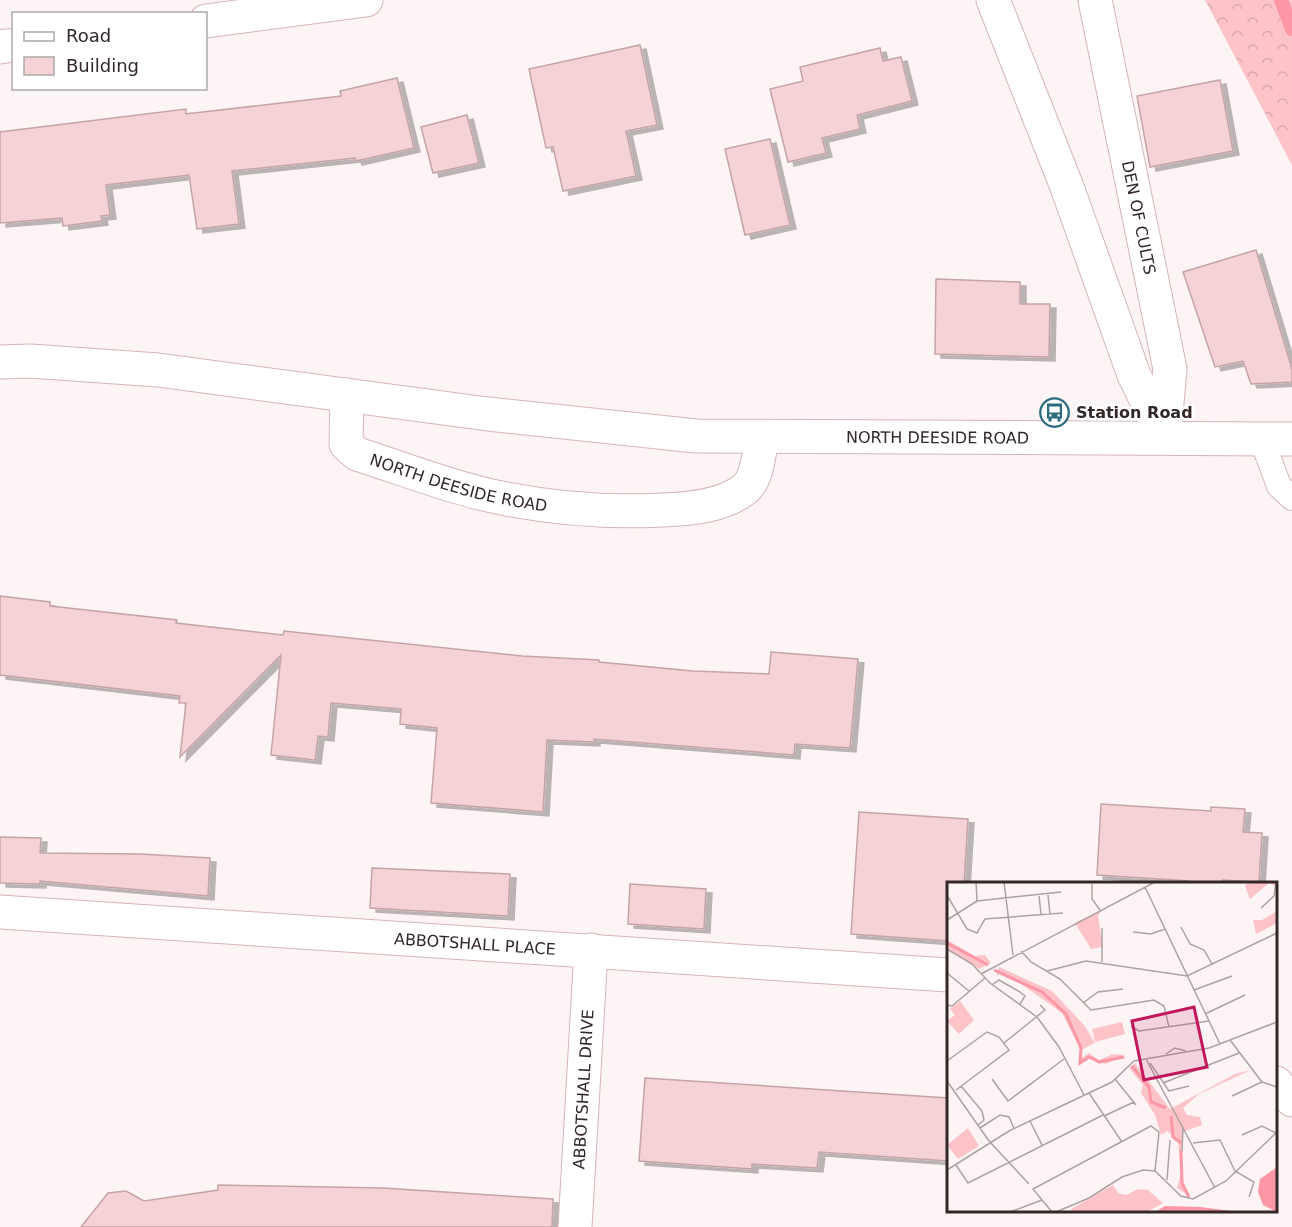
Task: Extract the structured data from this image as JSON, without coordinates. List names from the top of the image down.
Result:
{
  "streets": {
    "street": [
      "DEN OF CULTS",
      "NORTH DEESIDE ROAD",
      "ABBOTSHALL PLACE",
      "ABBOTSHALL DRIVE"
    ]
  },
  "crossings": [
    ["DEN OF CULTS", "NORTH DEESIDE ROAD"],
    ["ABBOTSHALL PLACE", "ABBOTSHALL DRIVE"]
  ],
  "places": {
    "bus stop": ["Station Road"]
  },
  "legend": ["Road", "Building"]
}
